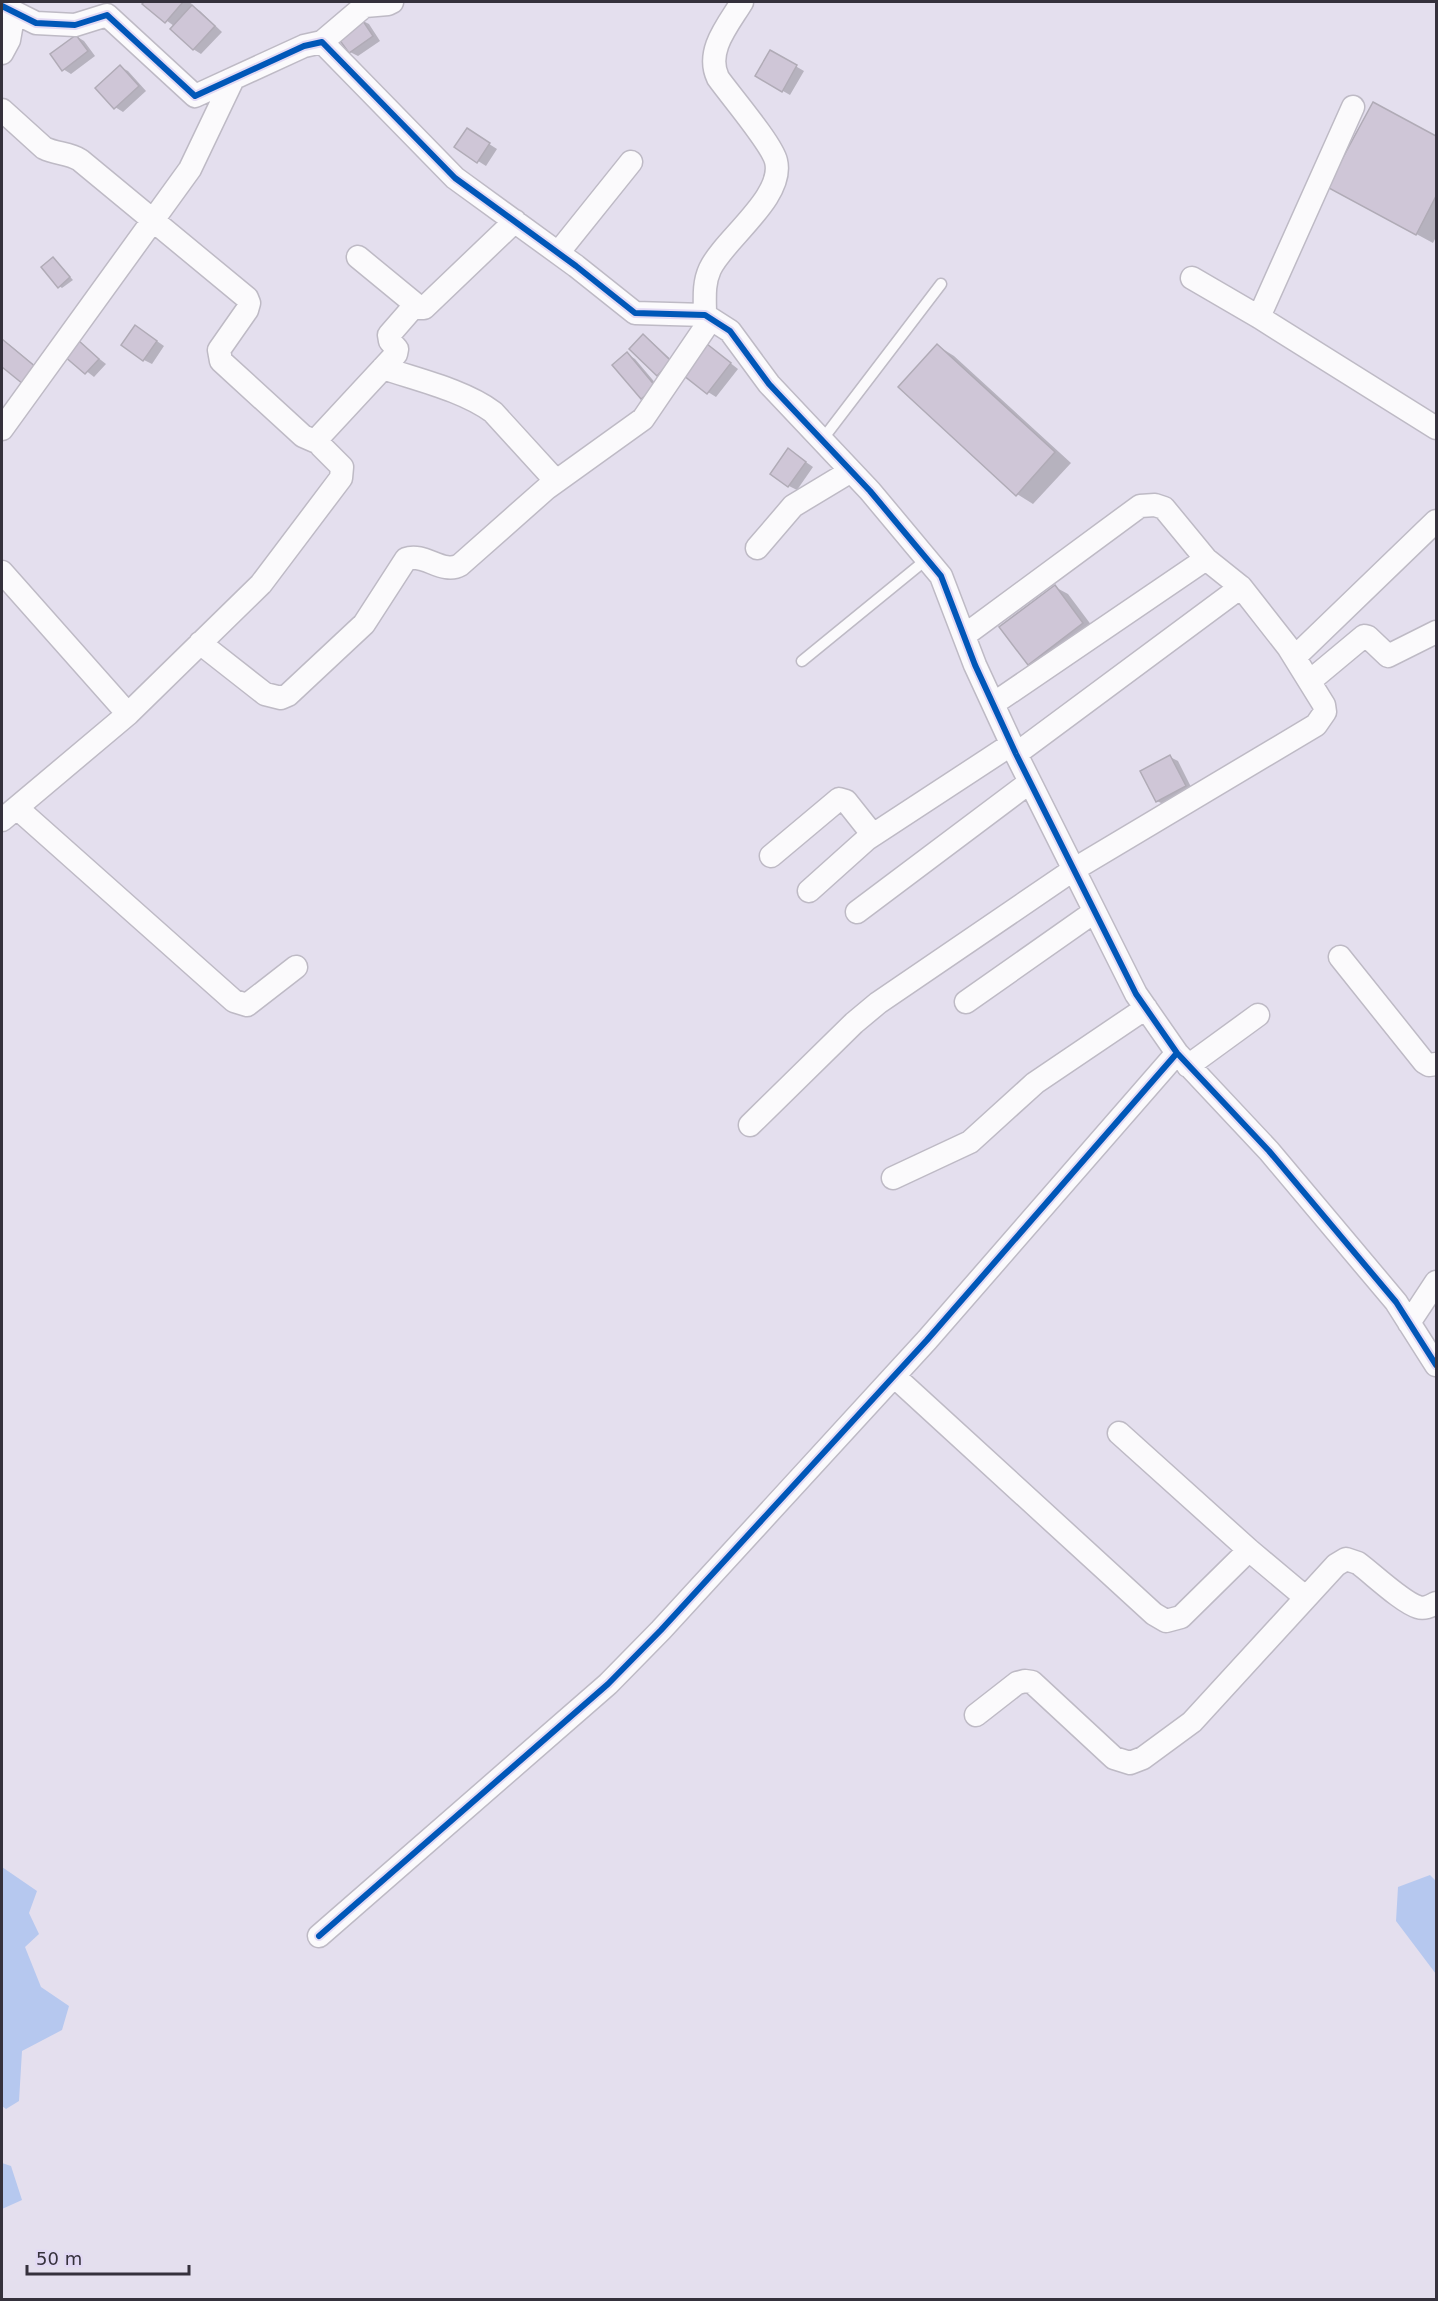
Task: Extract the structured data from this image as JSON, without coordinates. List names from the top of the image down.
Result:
{
  "scale_bar": "50 m"
}
